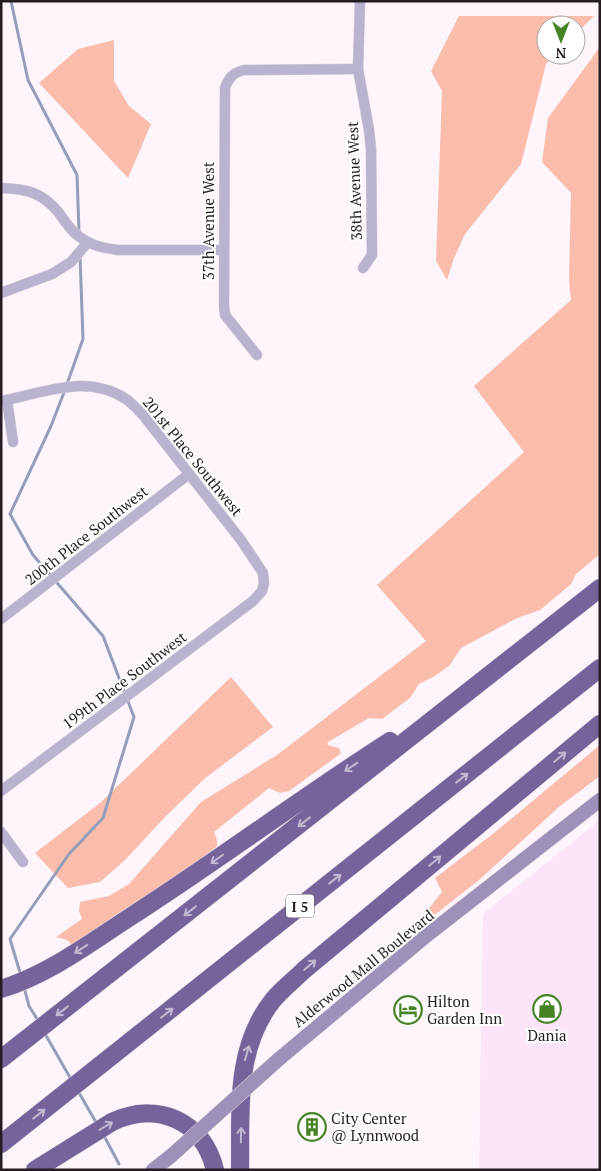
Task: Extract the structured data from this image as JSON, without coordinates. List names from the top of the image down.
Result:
{
  "streets": {
    "highway": ["I 5"],
    "main road": ["Alderwood Mall Boulevard"],
    "street": [
      "38th Avenue West",
      "37th Avenue West",
      "201st Place Southwest",
      "200th Place Southwest",
      "199th Place Southwest"
    ]
  },
  "crossings": [
    ["38th Avenue West", "37th Avenue West"],
    ["201st Place Southwest", "200th Place Southwest"],
    ["201st Place Southwest", "199th Place Southwest"]
  ],
  "places": {
    "shop": ["Dania"],
    "hotel": ["Hilton Garden Inn"],
    "building": ["City Center @ Lynnwood"]
  },
  "north": "bottom"
}
